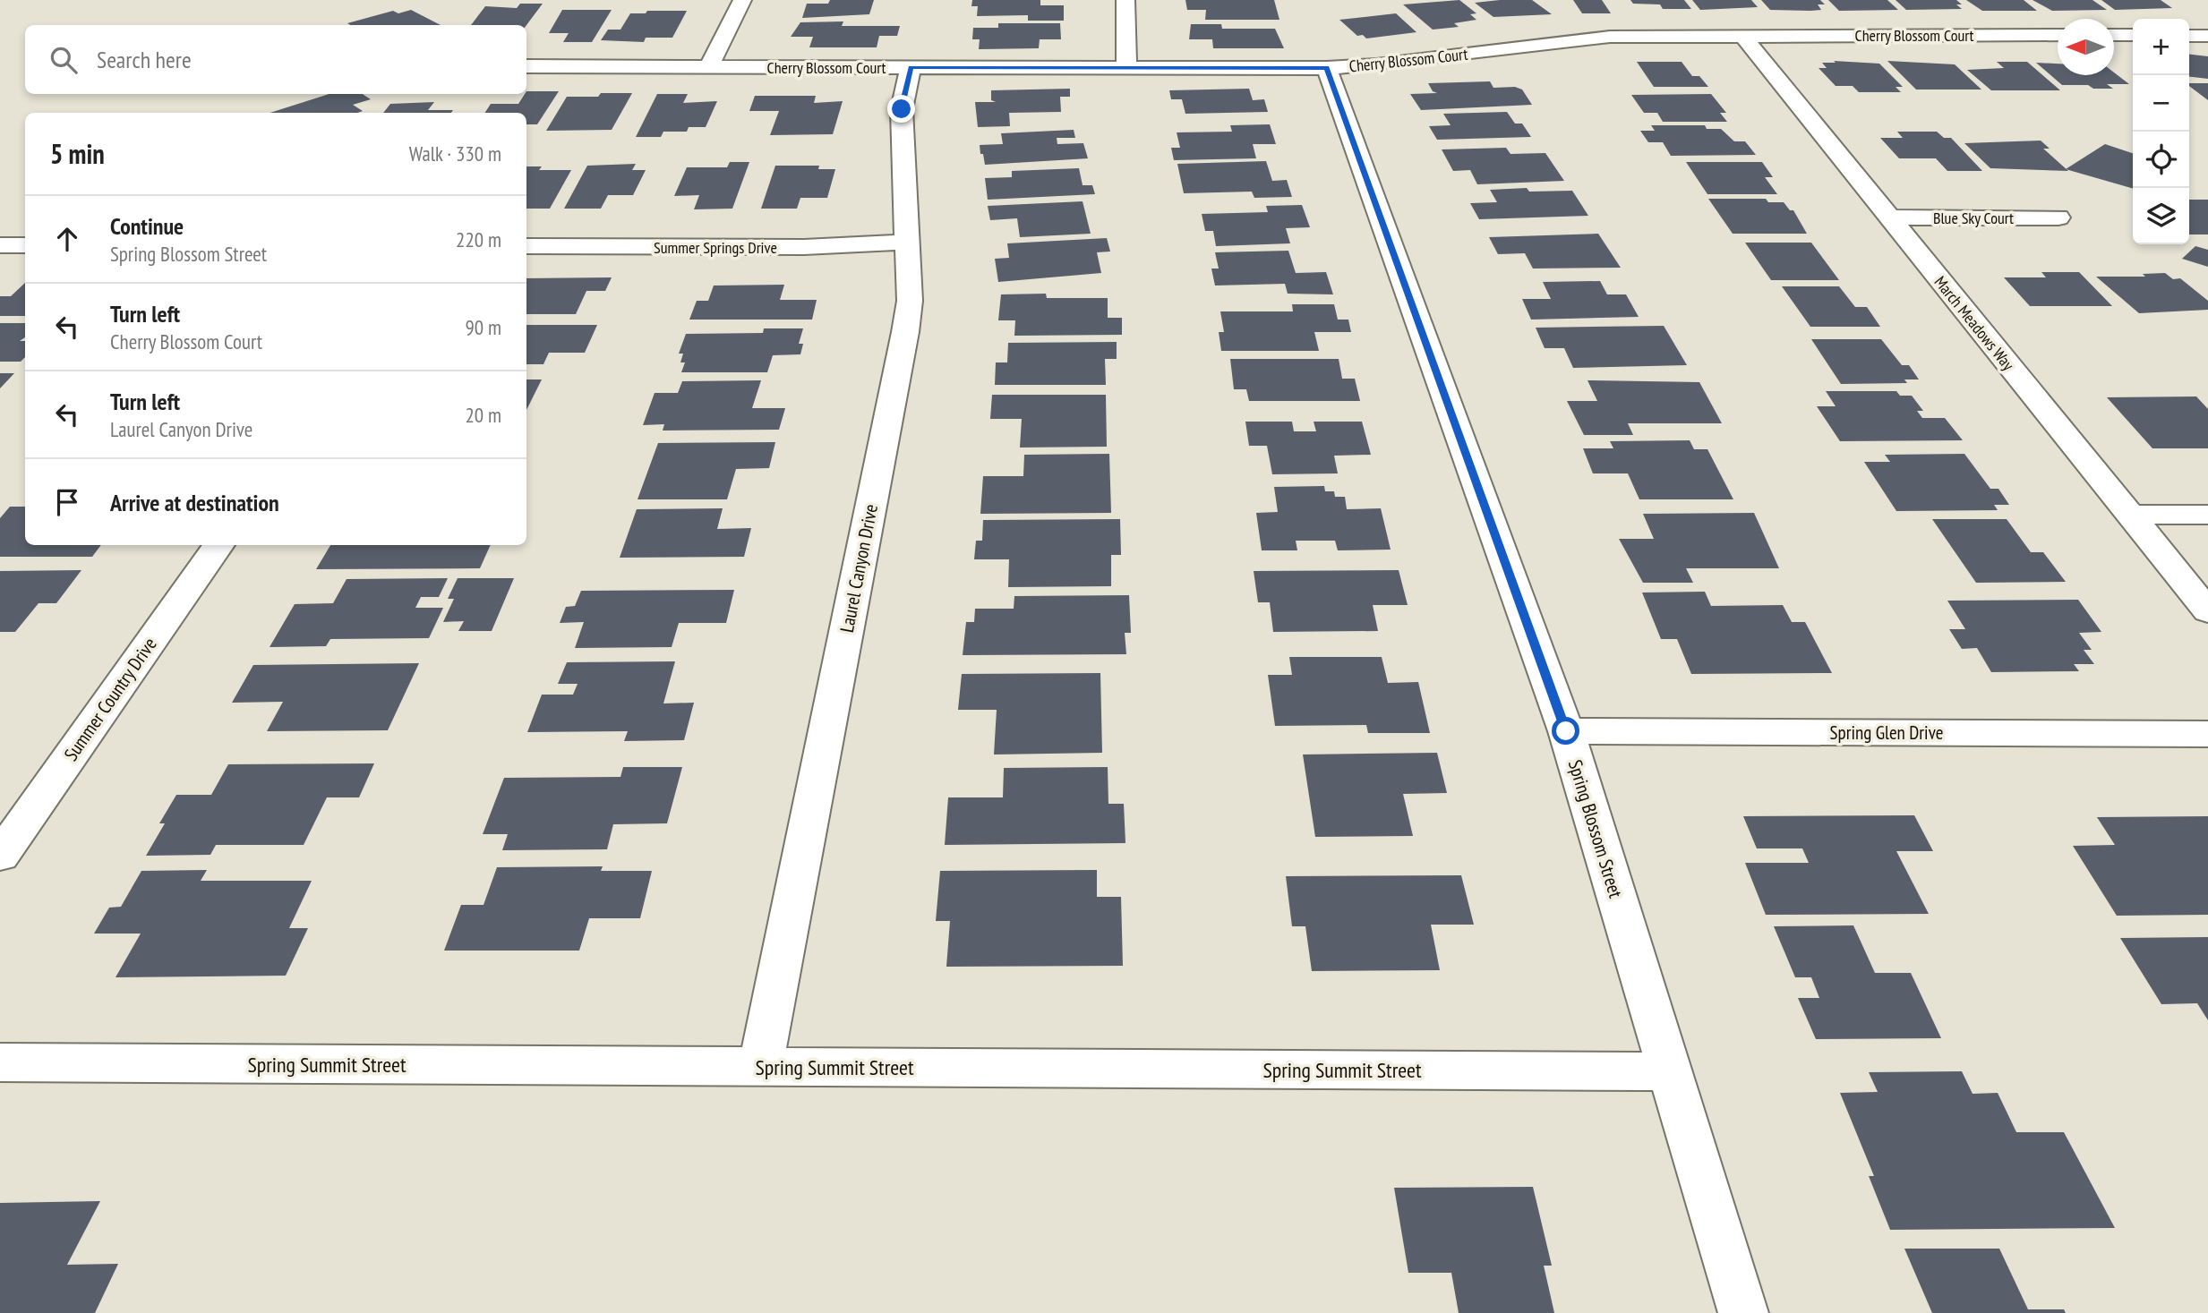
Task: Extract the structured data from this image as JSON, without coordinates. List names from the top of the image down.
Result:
{
  "streets": {
    "street": [
      "Cherry Blossom Court",
      "Blue Sky Court",
      "Summer Springs Drive",
      "March Meadows Way",
      "Laurel Canyon Drive",
      "Summer Country Drive",
      "Spring Glen Drive",
      "Spring Blossom Street",
      "Spring Summit Street"
    ]
  },
  "crossings": [
    ["Cherry Blossom Court", "March Meadows Way"],
    ["Cherry Blossom Court", "Laurel Canyon Drive"],
    ["Cherry Blossom Court", "Spring Blossom Street"],
    ["Blue Sky Court", "March Meadows Way"],
    ["Summer Springs Drive", "Laurel Canyon Drive"],
    ["Laurel Canyon Drive", "Spring Summit Street"],
    ["Spring Glen Drive", "Spring Blossom Street"],
    ["Spring Blossom Street", "Spring Summit Street"]
  ],
  "north": "left",
  "page": {
    "map_buttons": ["+", "−"],
    "search": "Search here",
    "heading": ["5 min", "Walk · 330 m"],
    "list": [
      ["Continue", "Spring Blossom Street", "220 m"],
      ["Turn left", "Cherry Blossom Court", "90 m"],
      ["Turn left", "Laurel Canyon Drive", "20 m"],
      "Arrive at destination"
    ]
  }
}
